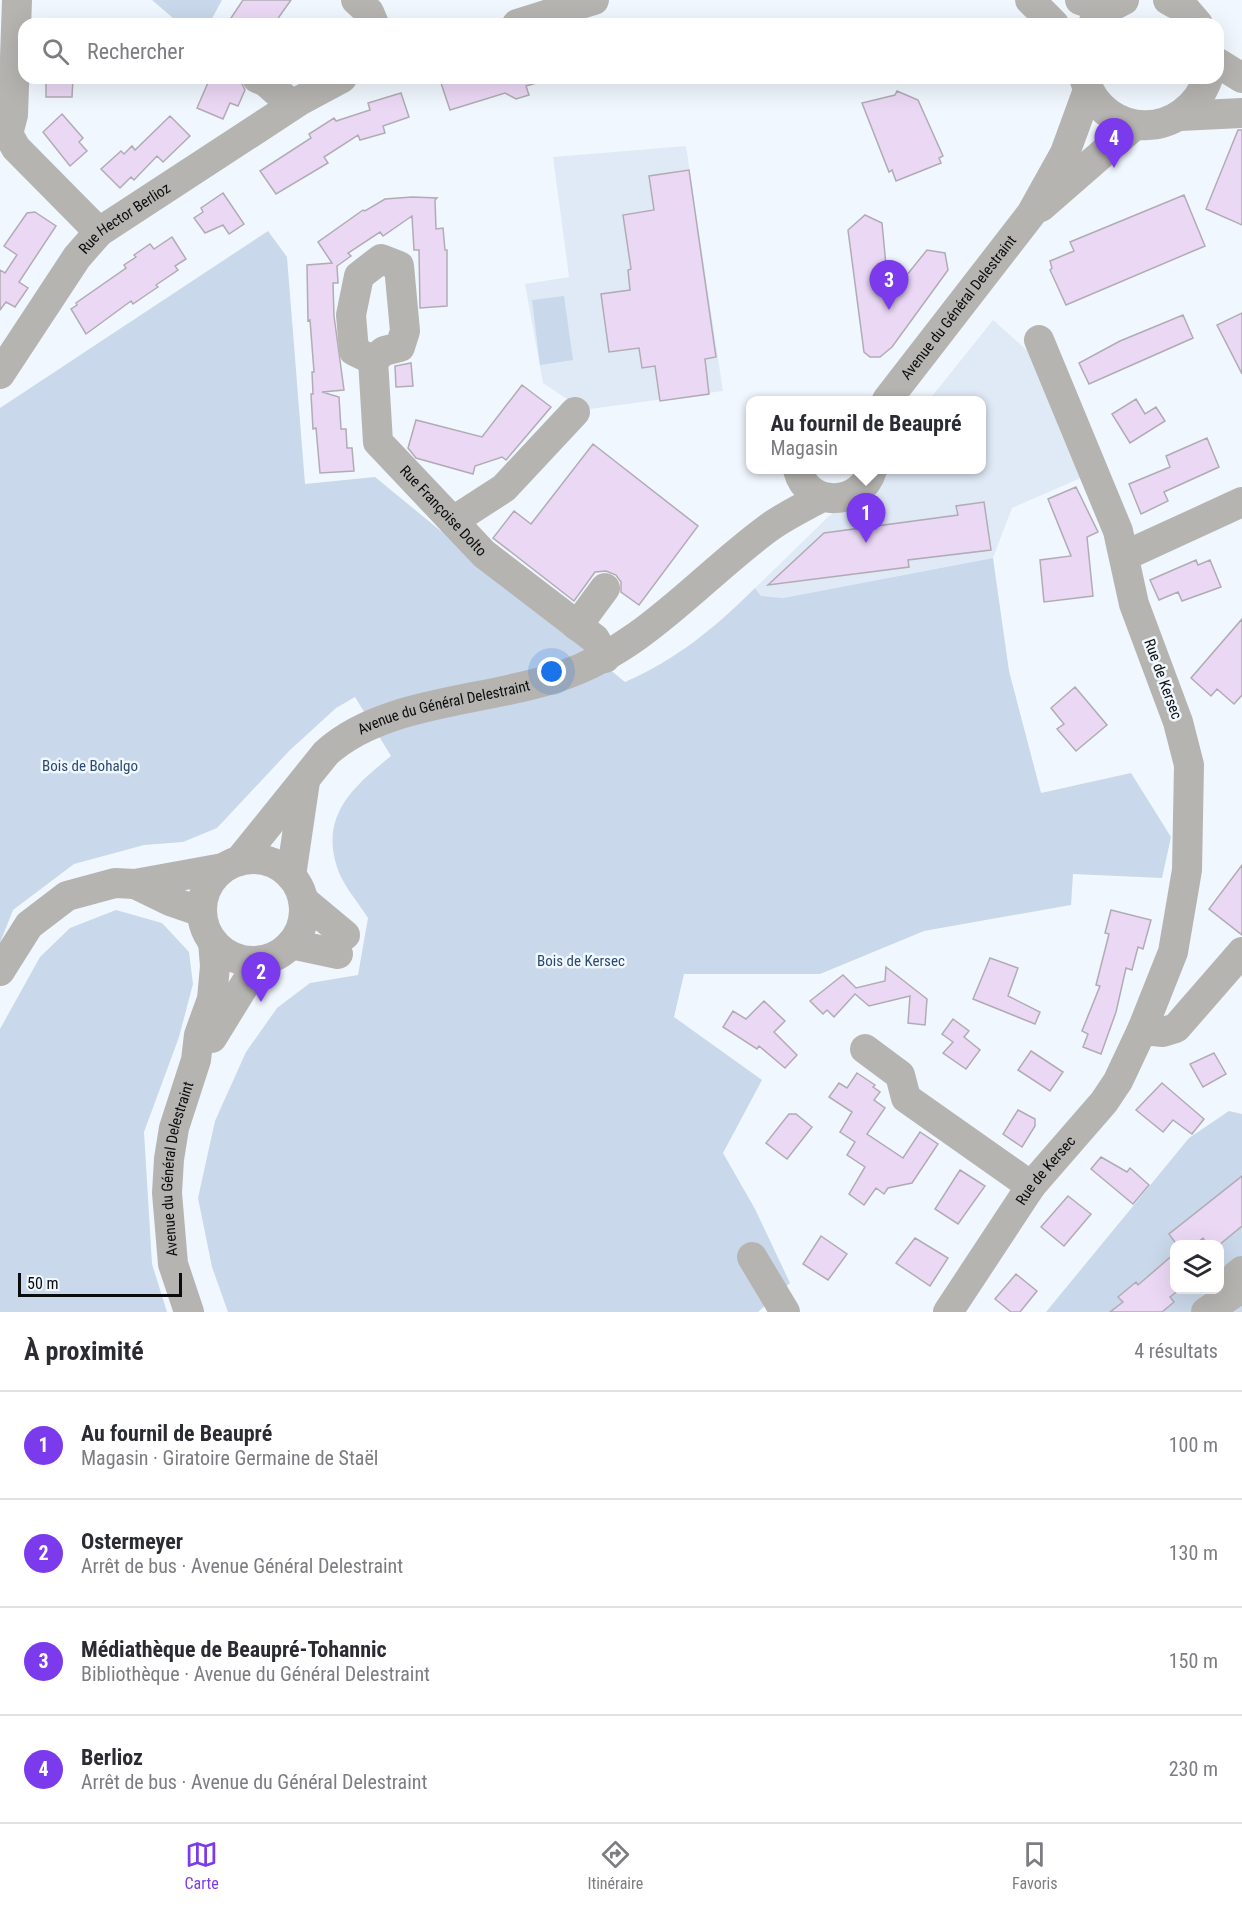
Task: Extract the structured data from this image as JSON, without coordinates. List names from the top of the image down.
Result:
{
  "streets": {
    "street": [
      "Rue Hector Berlioz",
      "Avenue du Général Delestraint",
      "Rue Françoise Dolto",
      "Rue de Kersec"
    ]
  },
  "crossings": [
    ["Avenue du Général Delestraint", "Rue Françoise Dolto"]
  ],
  "parks": ["Bois de Bohalgo", "Bois de Kersec"],
  "scale_bar": "50 m",
  "page": {
    "search": "Rechercher",
    "pins": [
      "4",
      "3",
      "1",
      "2"
    ],
    "popup": ["Au fournil de Beaupré", "Magasin"],
    "scale": "50 m",
    "heading": ["À proximité", "4 résultats"],
    "list": [
      {
        "mark": "1",
        "name": "Au fournil de Beaupré",
        "note": "Magasin · Giratoire Germaine de Staël",
        "value": "100 m"
      },
      {
        "mark": "2",
        "name": "Ostermeyer",
        "note": "Arrêt de bus · Avenue Général Delestraint",
        "value": "130 m"
      },
      {
        "mark": "3",
        "name": "Médiathèque de Beaupré-Tohannic",
        "note": "Bibliothèque · Avenue du Général Delestraint",
        "value": "150 m"
      },
      {
        "mark": "4",
        "name": "Berlioz",
        "note": "Arrêt de bus · Avenue du Général Delestraint",
        "value": "230 m"
      }
    ],
    "nav": ["Carte", "Itinéraire", "Favoris"]
  }
}
